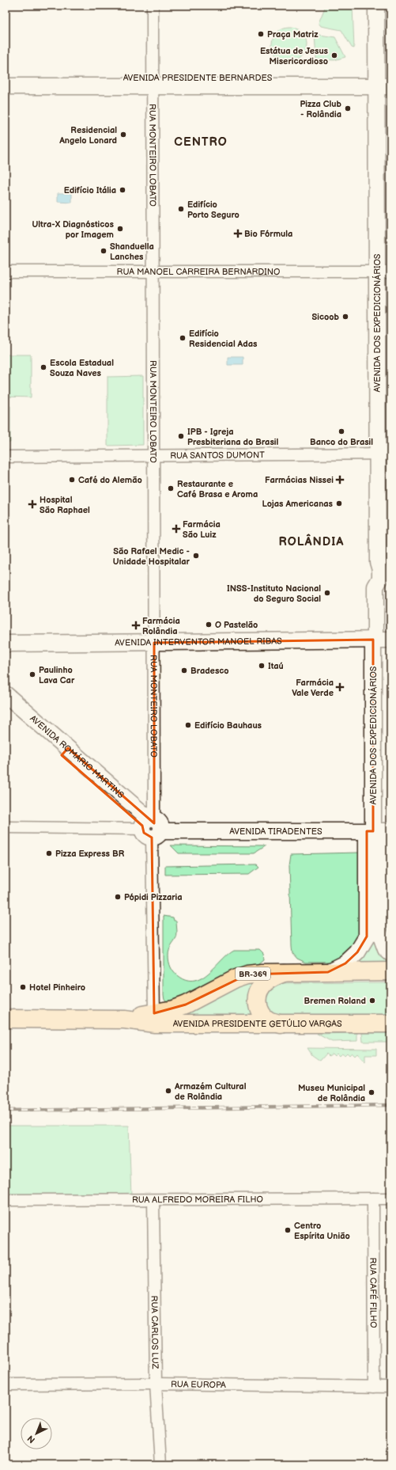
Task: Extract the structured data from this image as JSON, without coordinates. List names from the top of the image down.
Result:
{
  "streets": {
    "main road": ["BR-369", "AVENIDA PRESIDENTE GETÚLIO VARGAS"],
    "street": [
      "AVENIDA PRESIDENTE BERNARDES",
      "RUA MONTEIRO LOBATO",
      "RUA MANOEL CARREIRA BERNARDINO",
      "AVENIDA DOS EXPEDICIONÁRIOS",
      "RUA SANTOS DUMONT",
      "AVENIDA INTERVENTOR MANOEL RIBAS",
      "AVENIDA ROMÁRIO MARTINS",
      "AVENIDA TIRADENTES",
      "RUA ALFREDO MOREIRA FILHO",
      "RUA CAFÉ FILHO",
      "RUA CARLOS LUZ",
      "RUA EUROPA"
    ]
  },
  "crossings": [
    ["AVENIDA PRESIDENTE BERNARDES", "RUA MONTEIRO LOBATO"],
    ["AVENIDA PRESIDENTE BERNARDES", "AVENIDA DOS EXPEDICIONÁRIOS"],
    ["RUA MONTEIRO LOBATO", "RUA MANOEL CARREIRA BERNARDINO"],
    ["RUA MONTEIRO LOBATO", "RUA SANTOS DUMONT"],
    ["RUA MONTEIRO LOBATO", "AVENIDA INTERVENTOR MANOEL RIBAS"],
    ["RUA MONTEIRO LOBATO", "AVENIDA ROMÁRIO MARTINS"],
    ["RUA MONTEIRO LOBATO", "AVENIDA TIRADENTES"],
    ["RUA MONTEIRO LOBATO", "AVENIDA PRESIDENTE GETÚLIO VARGAS"],
    ["RUA MANOEL CARREIRA BERNARDINO", "AVENIDA DOS EXPEDICIONÁRIOS"],
    ["AVENIDA DOS EXPEDICIONÁRIOS", "RUA SANTOS DUMONT"],
    ["AVENIDA DOS EXPEDICIONÁRIOS", "AVENIDA INTERVENTOR MANOEL RIBAS"],
    ["AVENIDA DOS EXPEDICIONÁRIOS", "AVENIDA TIRADENTES"],
    ["AVENIDA DOS EXPEDICIONÁRIOS", "AVENIDA PRESIDENTE GETÚLIO VARGAS"],
    ["AVENIDA ROMÁRIO MARTINS", "AVENIDA TIRADENTES"],
    ["RUA ALFREDO MOREIRA FILHO", "RUA CAFÉ FILHO"],
    ["RUA ALFREDO MOREIRA FILHO", "RUA CARLOS LUZ"],
    ["RUA CAFÉ FILHO", "RUA EUROPA"],
    ["RUA CARLOS LUZ", "RUA EUROPA"]
  ],
  "districts": ["CENTRO", "ROLÂNDIA"],
  "places": {
    "other": [
      "Praça Matriz",
      "Estátua de Jesus Misericordioso",
      "Pizza Club - Rolândia",
      "Residencial Angelo Lonard",
      "Edifício Itália",
      "Edifício Porto Seguro",
      "Ultra-X Diagnósticos por Imagem",
      "Shanduella Lanches",
      "Sicoob",
      "Edifício Residencial Adas",
      "Escola Estadual Souza Naves",
      "Banco do Brasil",
      "IPB - Igreja Presbiteriana do Brasil",
      "Café do Alemão",
      "Restaurante e Café Brasa e Aroma",
      "Lojas Americanas",
      "São Rafael Medic - Unidade Hospitalar",
      "INSS-Instituto Nacional do Seguro Social",
      "O Pastelão",
      "Itaú",
      "Bradesco",
      "Paulinho Lava Car",
      "Edifício Bauhaus",
      "Pizza Express BR",
      "Pópidi Pizzaria",
      "Hotel Pinheiro",
      "Bremen Roland",
      "Armazém Cultural de Rolândia",
      "Museu Municipal de Rolândia",
      "Centro Espírita União"
    ],
    "health": [
      "Bio Fórmula",
      "Farmácias Nissei",
      "Hospital São Raphael",
      "Farmácia São Luiz",
      "Farmácia Rolândia",
      "Farmácia Vale Verde"
    ]
  },
  "north": "bottom left"
}
